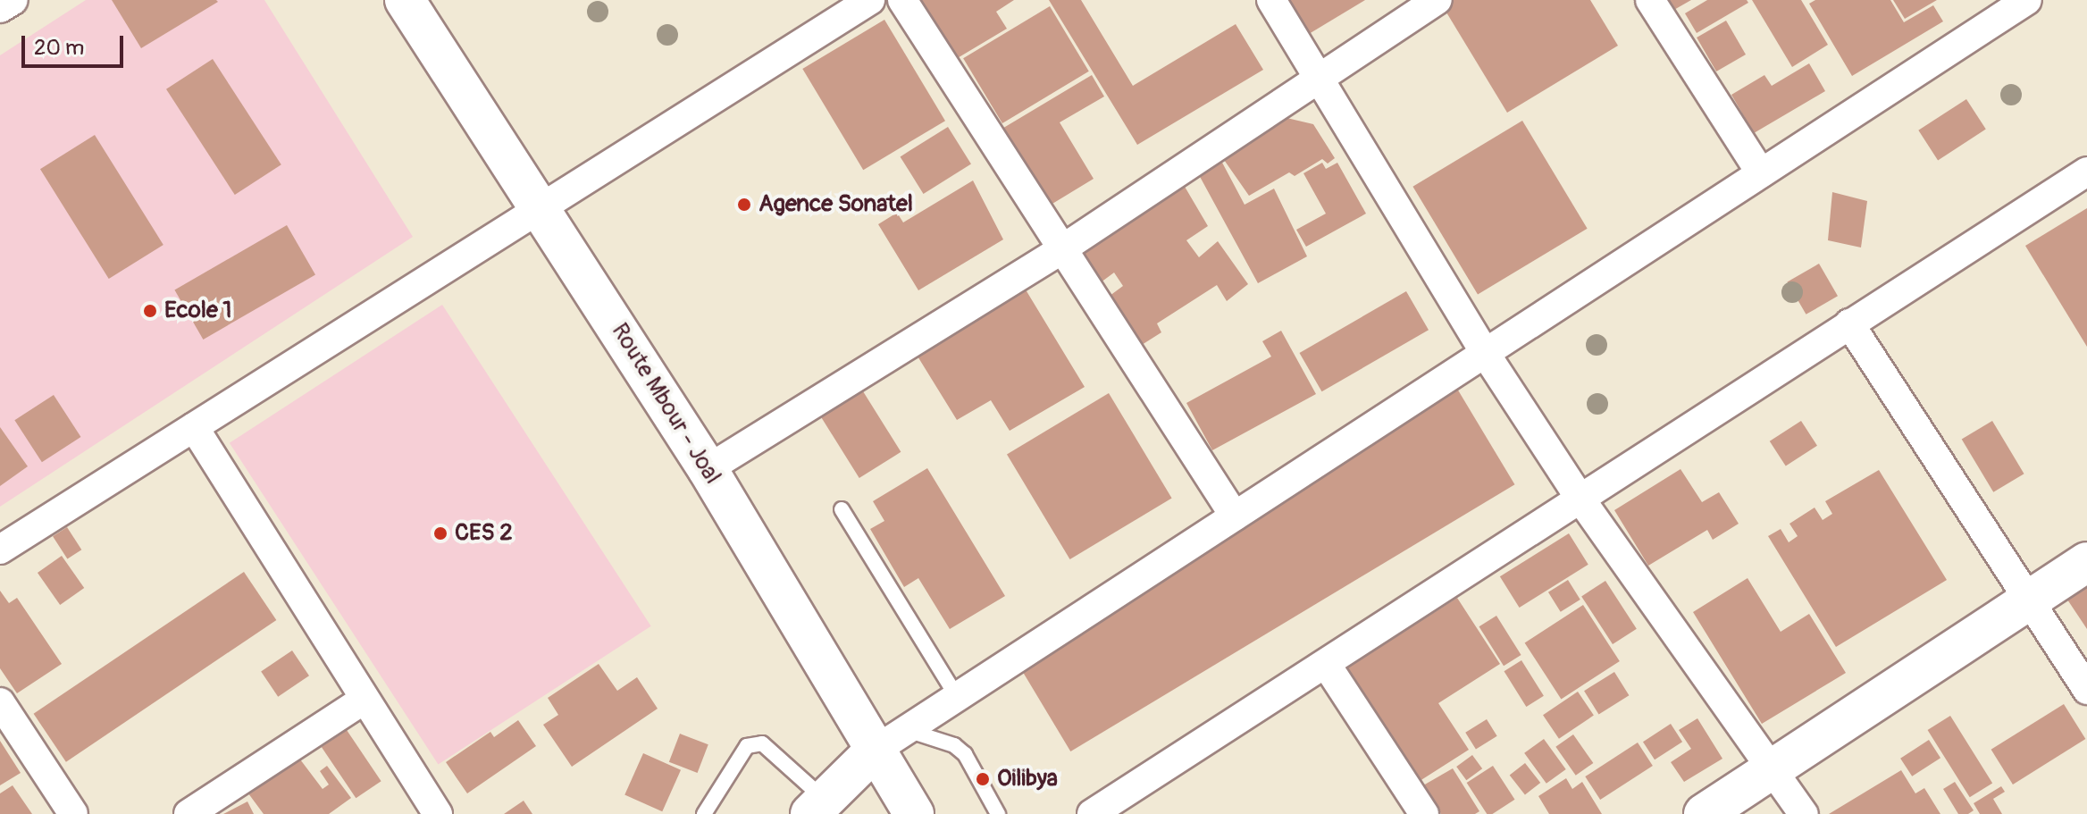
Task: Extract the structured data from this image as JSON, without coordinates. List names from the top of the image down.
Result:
{
  "streets": {
    "main road": ["Route Mbour - Joal"]
  },
  "places": [
    "Agence Sonatel",
    "Ecole 1",
    "CES 2",
    "Oilibya"
  ],
  "scale_bar": "20 m"
}
